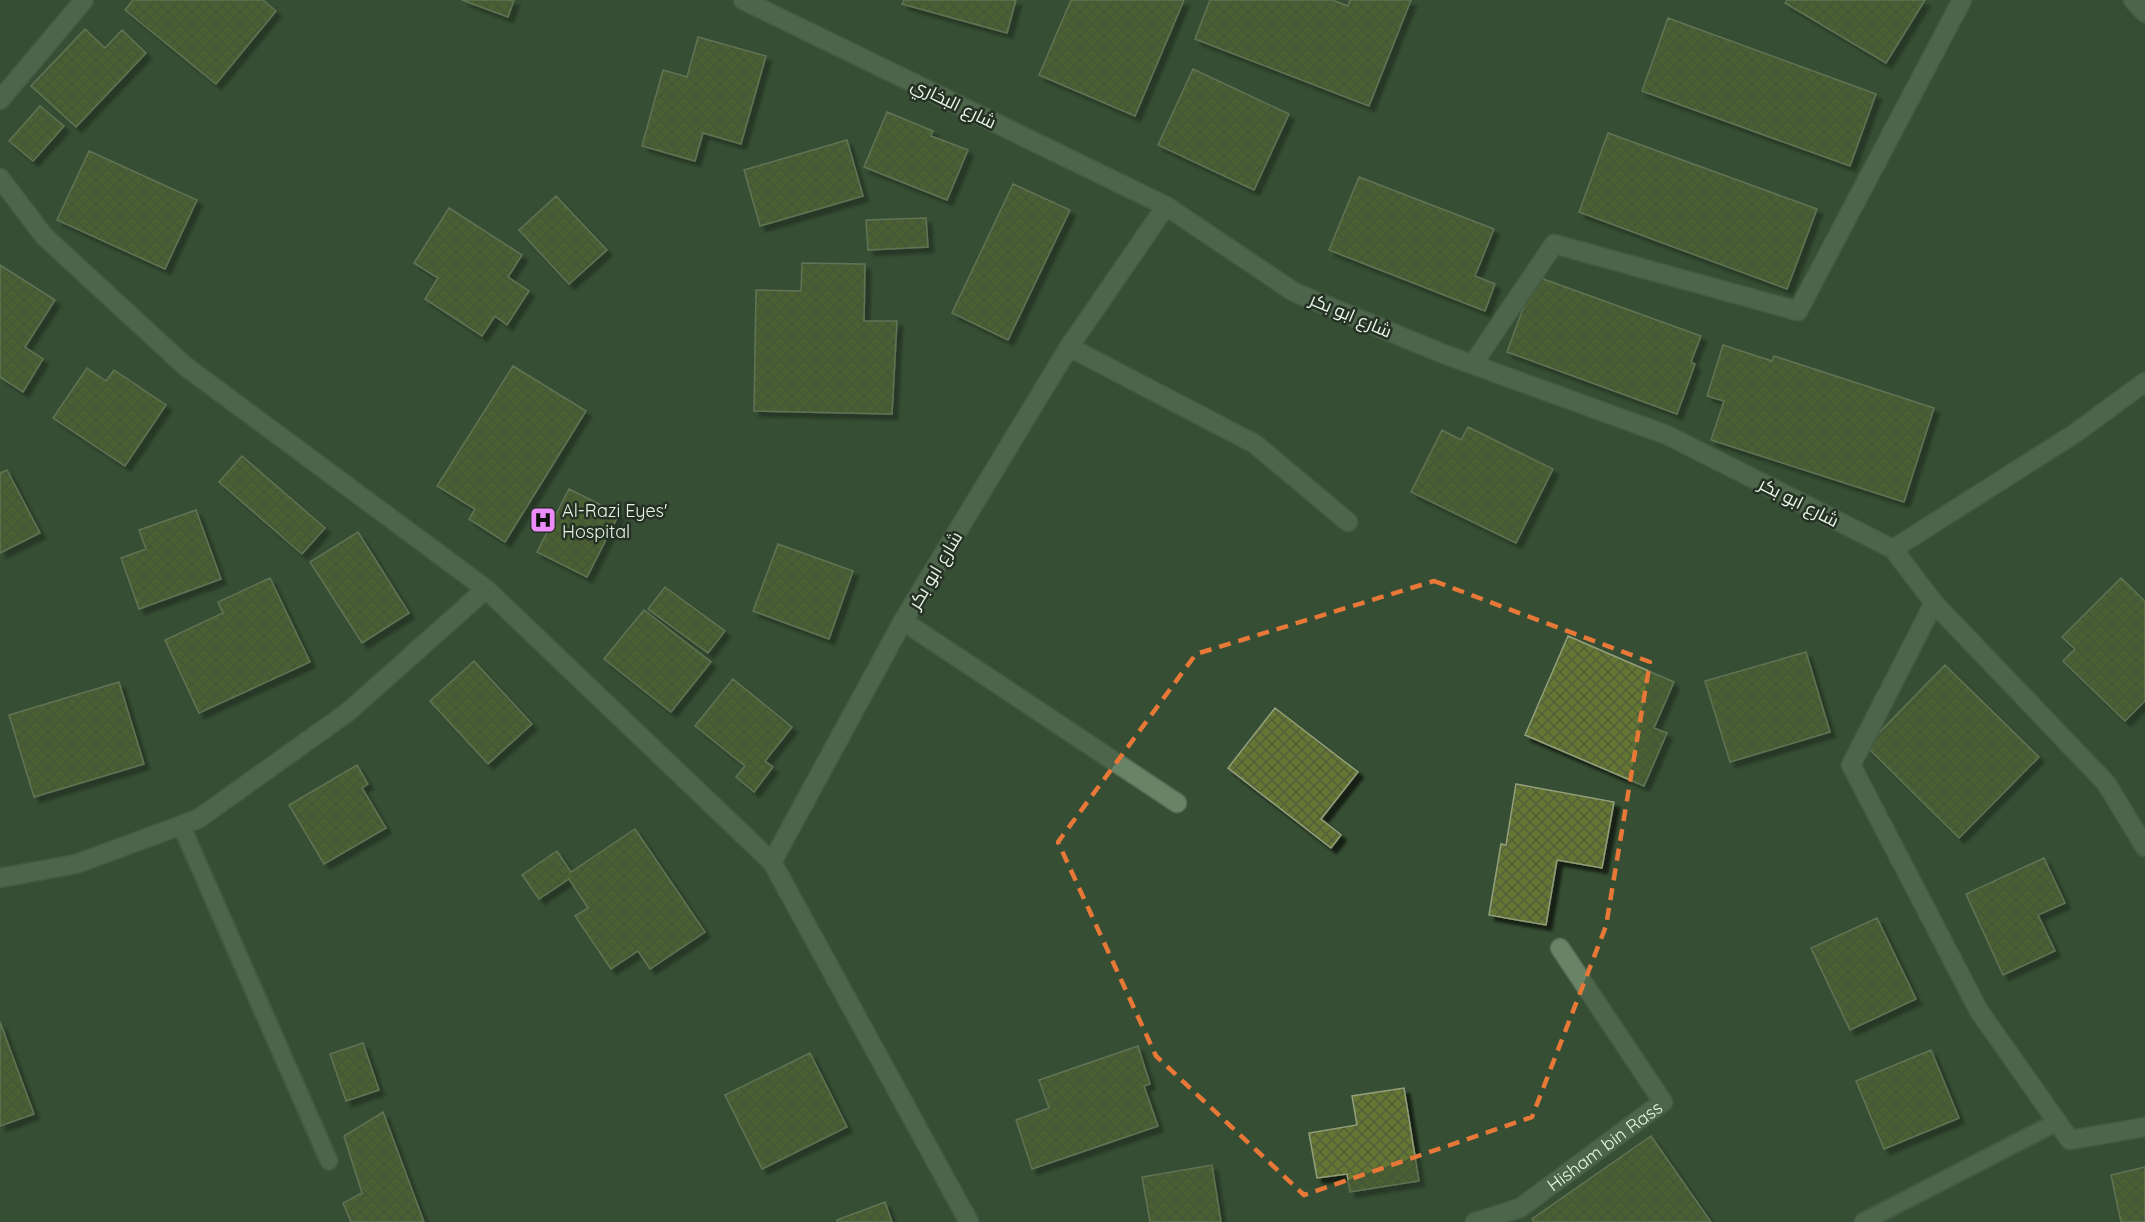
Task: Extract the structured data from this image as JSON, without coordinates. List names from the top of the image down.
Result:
{
  "streets": {
    "street": ["شارع البخاري", "شارع ابو بكر", "Hisham bin Rass"]
  },
  "crossings": [
    ["شارع البخاري", "شارع ابو بكر"]
  ],
  "places": {
    "hospital": ["Al-Razi Eyes' Hospital"]
  }
}
